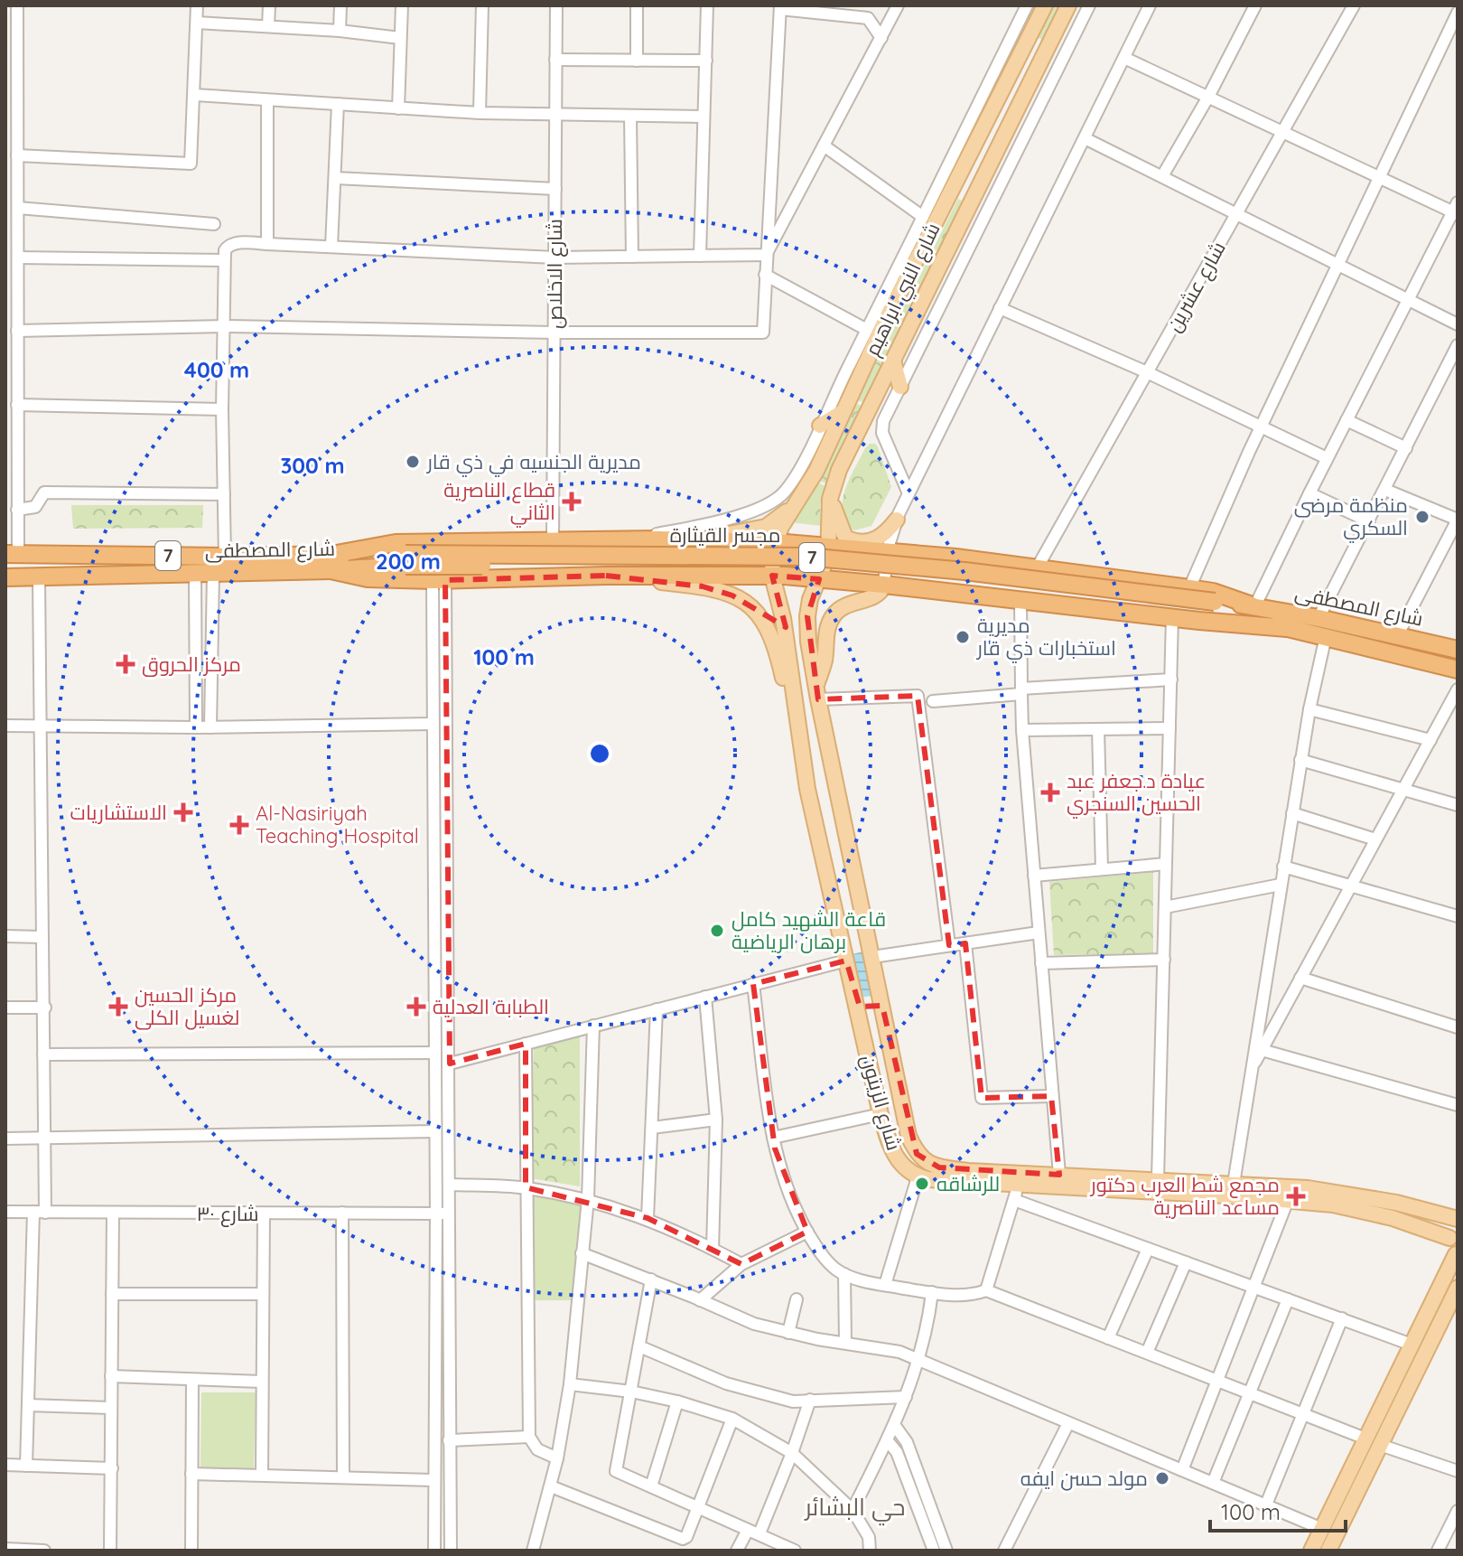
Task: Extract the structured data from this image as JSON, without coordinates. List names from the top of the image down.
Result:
{
  "streets": {
    "highway": ["مجسر القيثارة", "شارع المصطفى", "7"],
    "main road": ["شارع النبي ابراهيم", "شارع الزيتون"],
    "street": ["شارع الاخلاص", "شارع عشرين", "شارع ٣٠"]
  },
  "crossings": [
    ["شارع النبي ابراهيم", "شارع الزيتون"],
    ["مجسر القيثارة", "شارع المصطفى"],
    ["مجسر القيثارة", "7"],
    ["شارع المصطفى", "7"]
  ],
  "districts": ["حي البشائر"],
  "places": {
    "other": [
      "مديرية الجنسيه في ذي قار",
      "منظمة مرضى السكري",
      "مديرية استخبارات ذي قار",
      "قاعة الشهيد كامل برهان الرياضية",
      "للرشاقه",
      "مولد حسن ايفه"
    ],
    "health": [
      "قطاع الناصرية الثاني",
      "مركز الحروق",
      "عيادة د.جعفر عبد الحسين السنجري",
      "الاستشاريات",
      "Al-Nasiriyah Teaching Hospital",
      "مركز الحسين لغسيل الكلى",
      "الطبابة العدلية",
      "مجمع شط العرب دكتور مساعد الناصرية"
    ]
  },
  "scale_bar": "100 m",
  "rings": [
    "400 m",
    "300 m",
    "200 m",
    "100 m"
  ]
}
